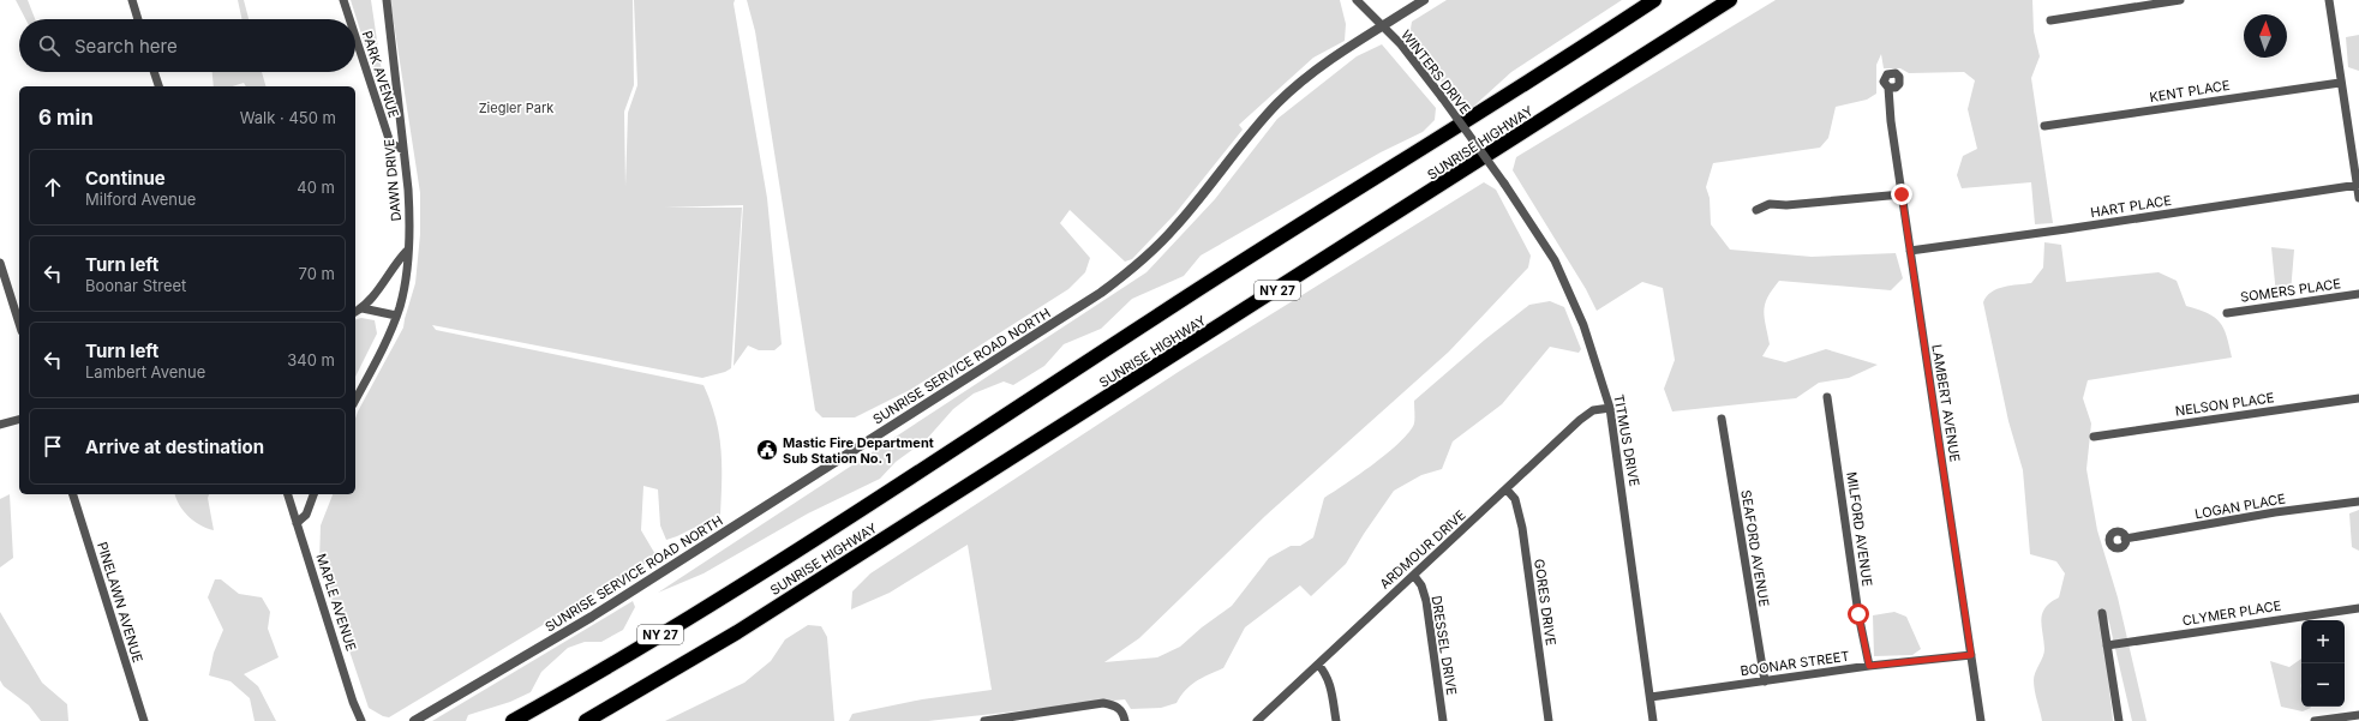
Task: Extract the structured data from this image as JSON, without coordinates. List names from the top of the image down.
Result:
{
  "streets": {
    "highway": ["SUNRISE HIGHWAY", "NY 27"],
    "street": [
      "WINTERS DRIVE",
      "PARK AVENUE",
      "KENT PLACE",
      "DAWN DRIVE",
      "HART PLACE",
      "SOMERS PLACE",
      "SUNRISE SERVICE ROAD NORTH",
      "LAMBERT AVENUE",
      "NELSON PLACE",
      "TITMUS DRIVE",
      "LOGAN PLACE",
      "MILFORD AVENUE",
      "SEAFORD AVENUE",
      "ARDMOUR DRIVE",
      "PINELAWN AVENUE",
      "MAPLE AVENUE",
      "GORES DRIVE",
      "CLYMER PLACE",
      "DRESSEL DRIVE",
      "BOONAR STREET"
    ]
  },
  "crossings": [
    ["WINTERS DRIVE", "SUNRISE SERVICE ROAD NORTH"],
    ["WINTERS DRIVE", "TITMUS DRIVE"],
    ["PARK AVENUE", "DAWN DRIVE"],
    ["HART PLACE", "LAMBERT AVENUE"],
    ["LAMBERT AVENUE", "BOONAR STREET"],
    ["TITMUS DRIVE", "ARDMOUR DRIVE"],
    ["TITMUS DRIVE", "BOONAR STREET"],
    ["MILFORD AVENUE", "BOONAR STREET"],
    ["SEAFORD AVENUE", "BOONAR STREET"],
    ["ARDMOUR DRIVE", "GORES DRIVE"],
    ["ARDMOUR DRIVE", "DRESSEL DRIVE"]
  ],
  "parks": ["Ziegler Park"],
  "places": {
    "public building": ["Mastic Fire Department Sub Station No. 1"]
  },
  "north": "top",
  "page": {
    "search": "Search here",
    "heading": ["6 min", "Walk · 450 m"],
    "list": [
      ["Continue", "Milford Avenue", "40 m"],
      ["Turn left", "Boonar Street", "70 m"],
      ["Turn left", "Lambert Avenue", "340 m"],
      "Arrive at destination"
    ],
    "map_buttons": ["+", "−"]
  }
}
